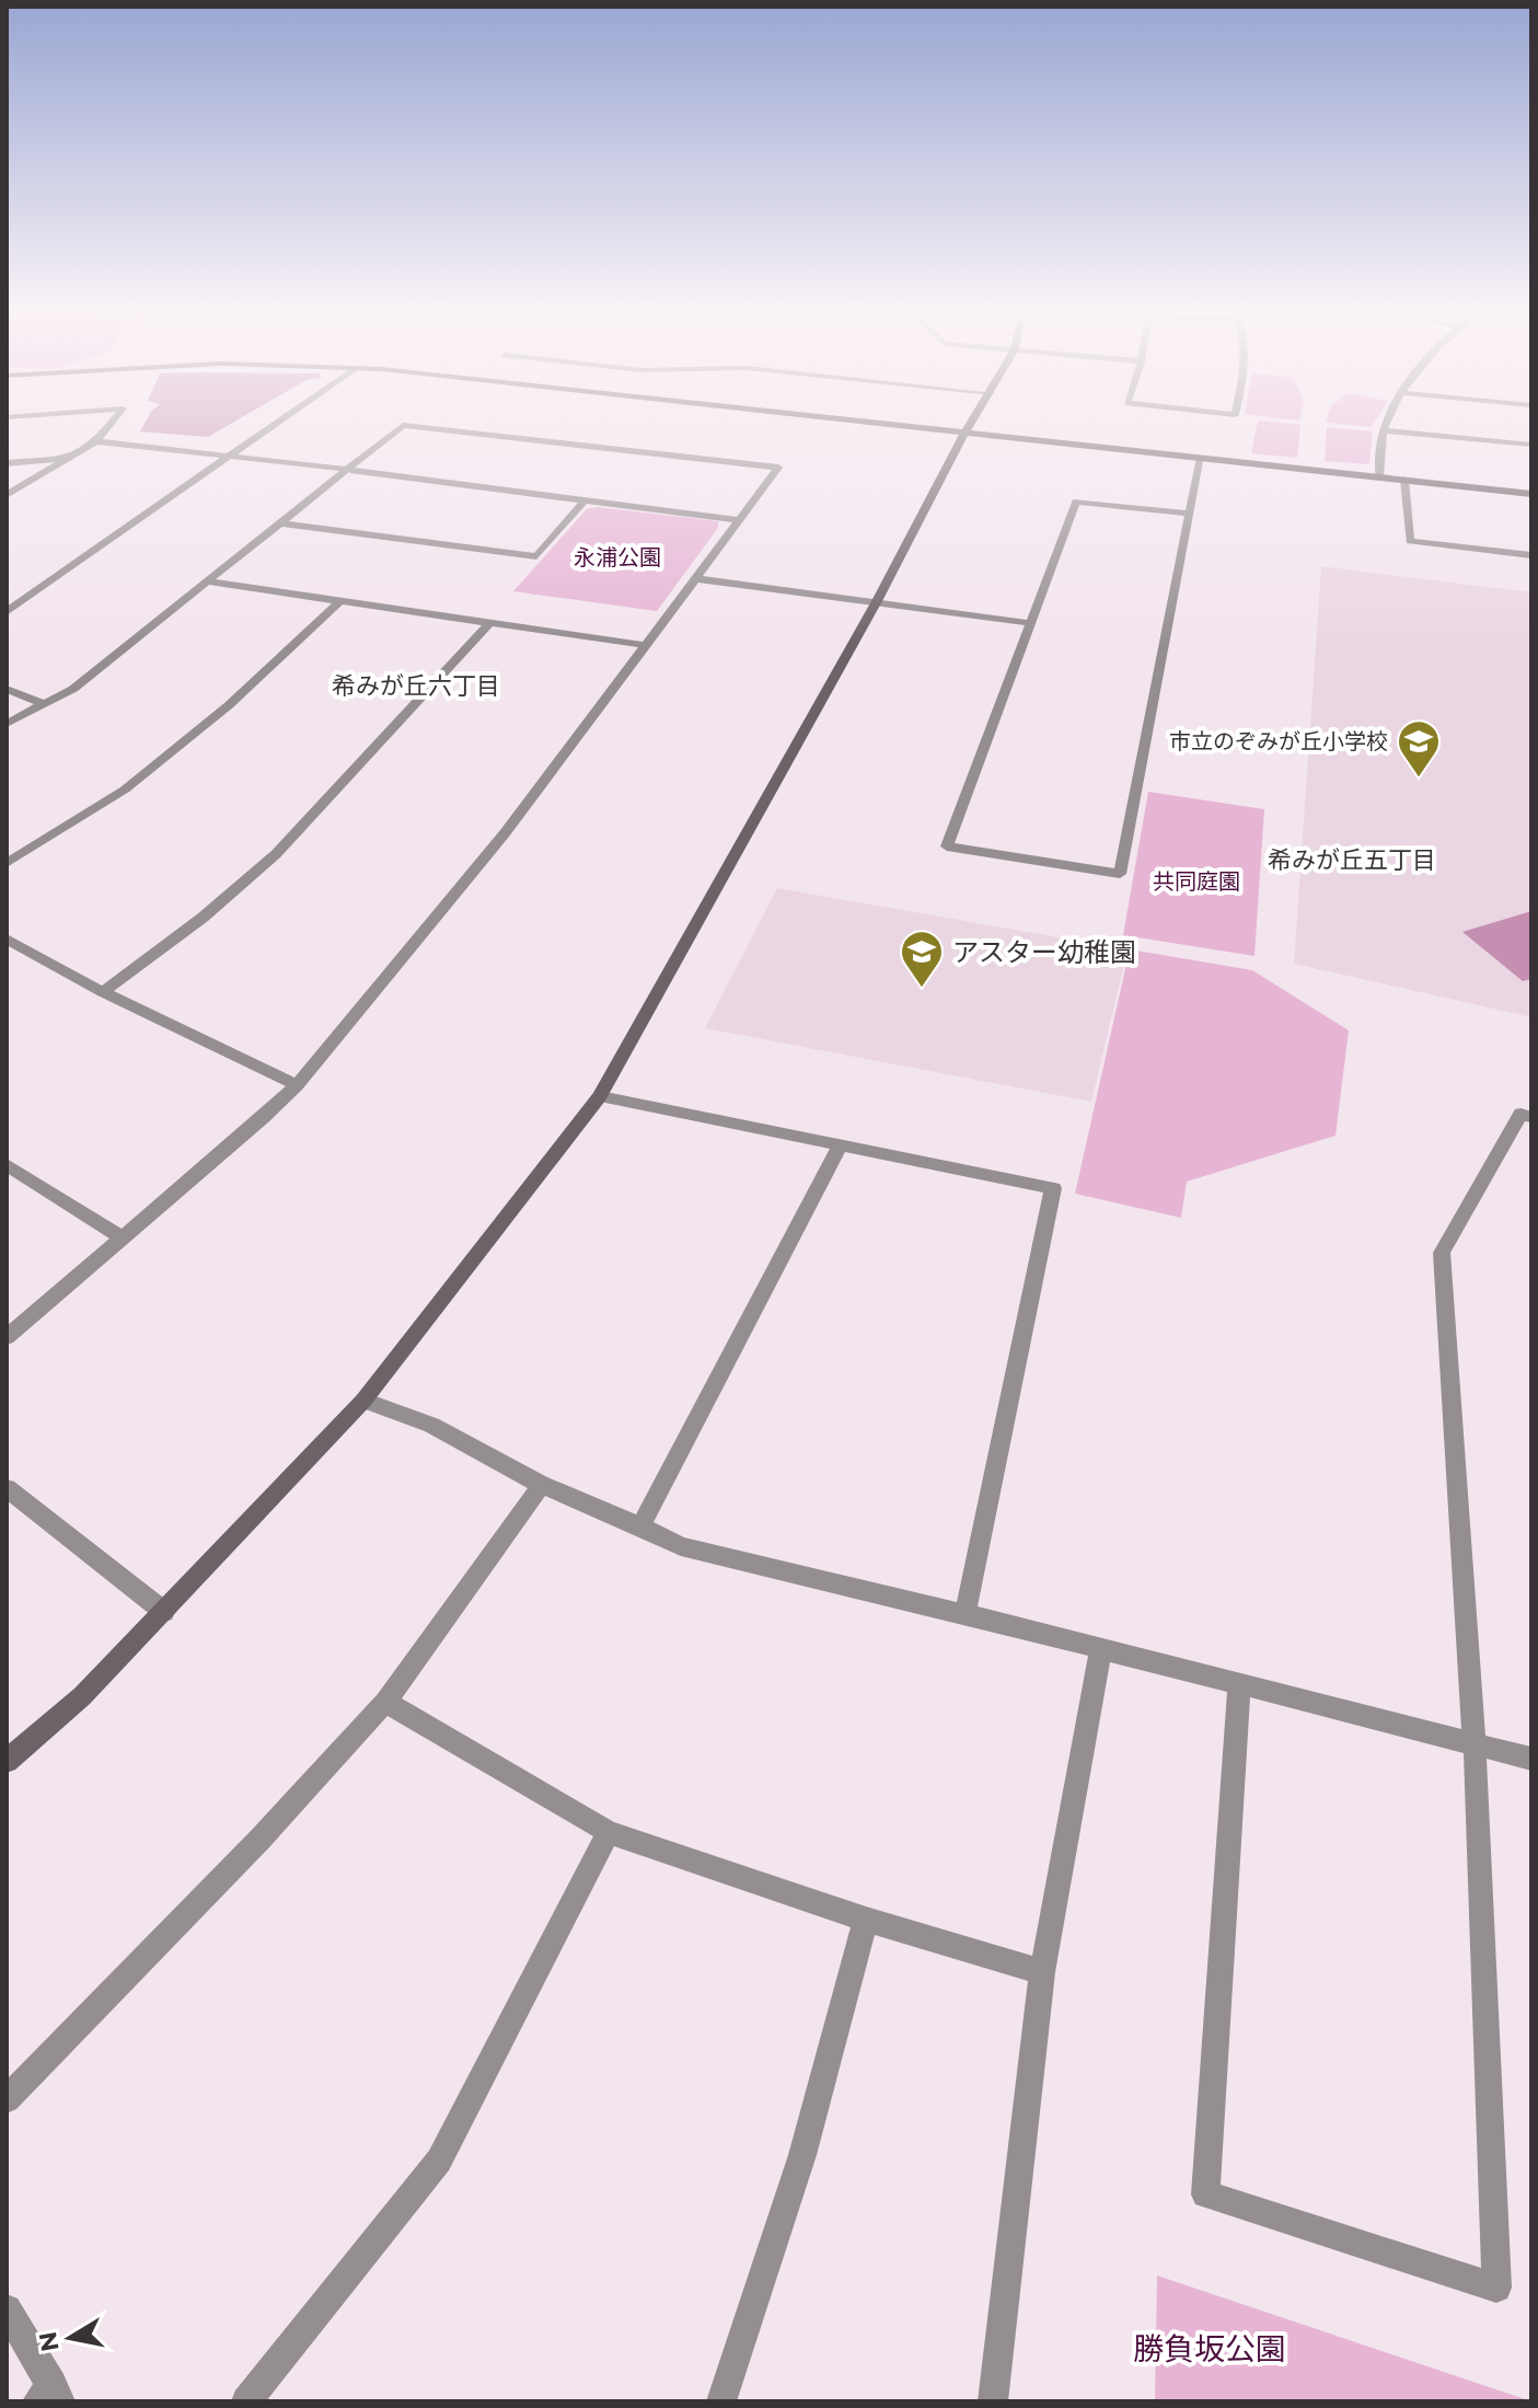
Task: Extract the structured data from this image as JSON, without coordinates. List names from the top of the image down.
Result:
{
  "districts": ["希みが丘六丁目", "希みが丘五丁目"],
  "parks": ["永浦公園", "共同庭園", "勝負坂公園"],
  "places": {
    "school or university": ["市立のぞみが丘小学校", "アスター幼稚園"]
  },
  "north": "left"
}
